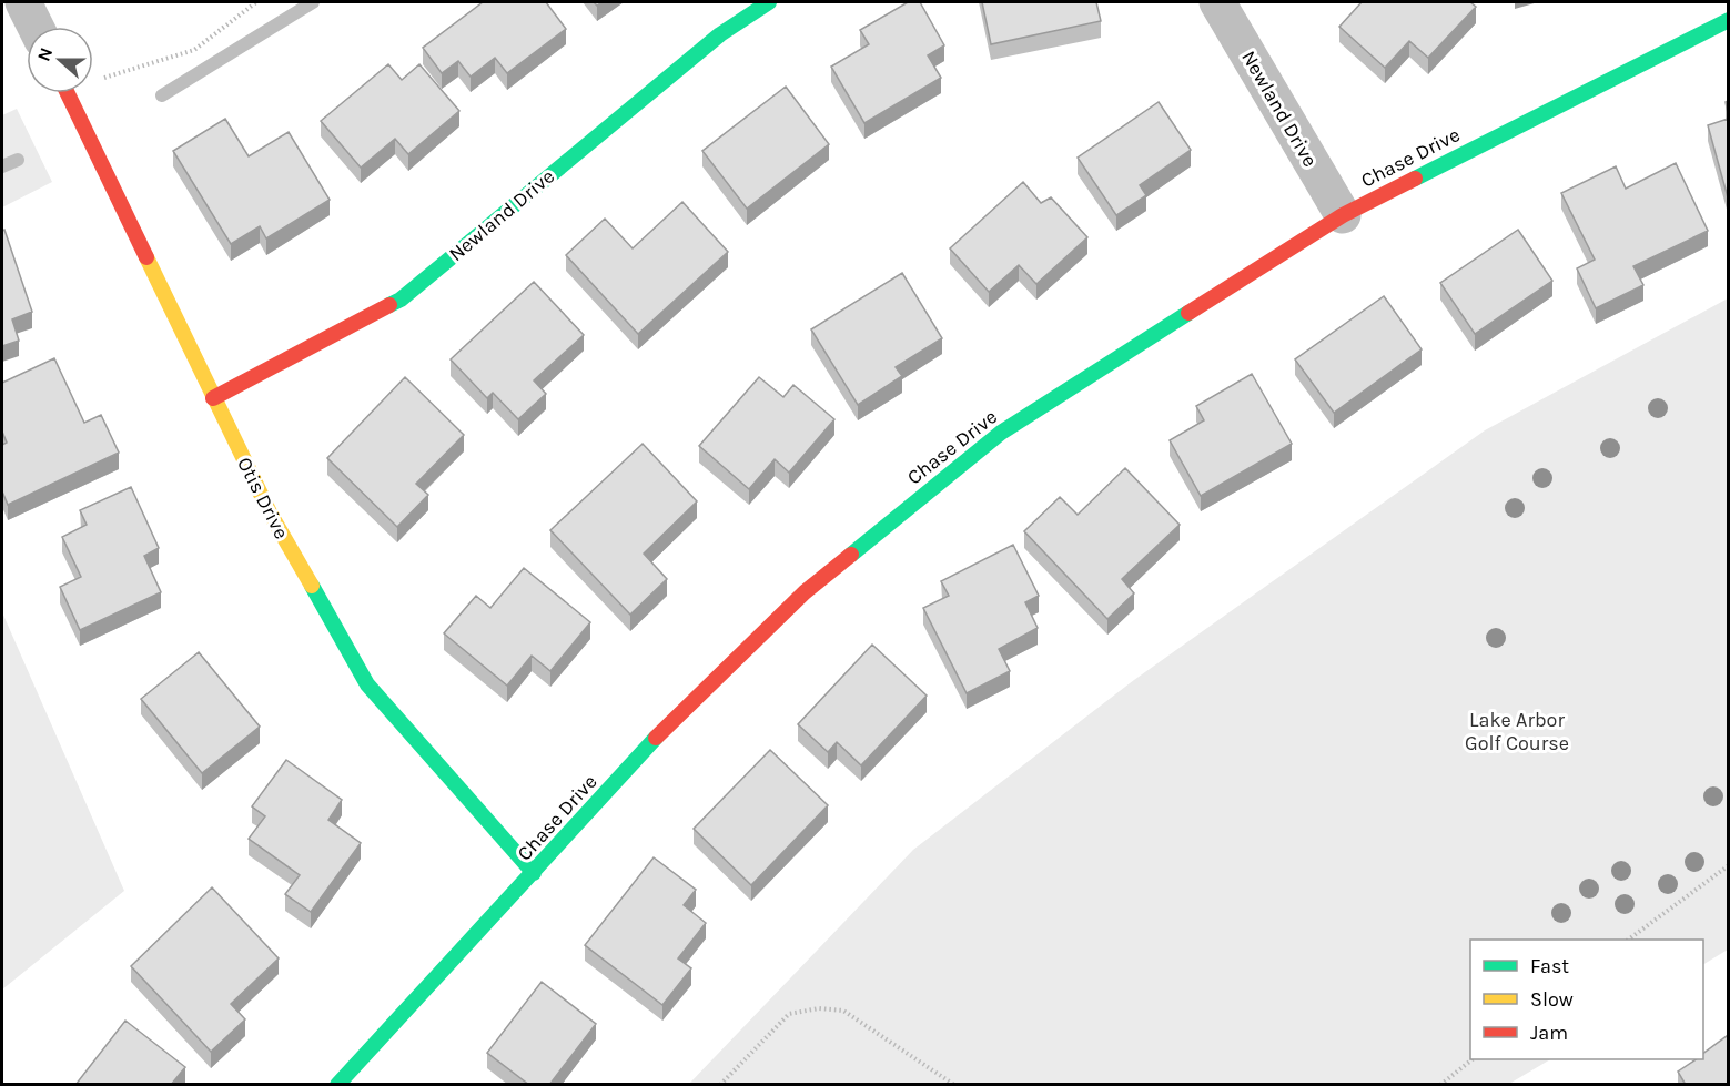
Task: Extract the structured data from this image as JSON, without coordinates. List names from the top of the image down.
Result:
{
  "streets": {
    "street": ["Newland Drive", "Chase Drive", "Otis Drive"]
  },
  "crossings": [
    ["Newland Drive", "Chase Drive"],
    ["Newland Drive", "Otis Drive"],
    ["Chase Drive", "Otis Drive"]
  ],
  "parks": ["Lake Arbor Golf Course"],
  "legend": ["Fast", "Slow", "Jam"],
  "north": "left"
}
